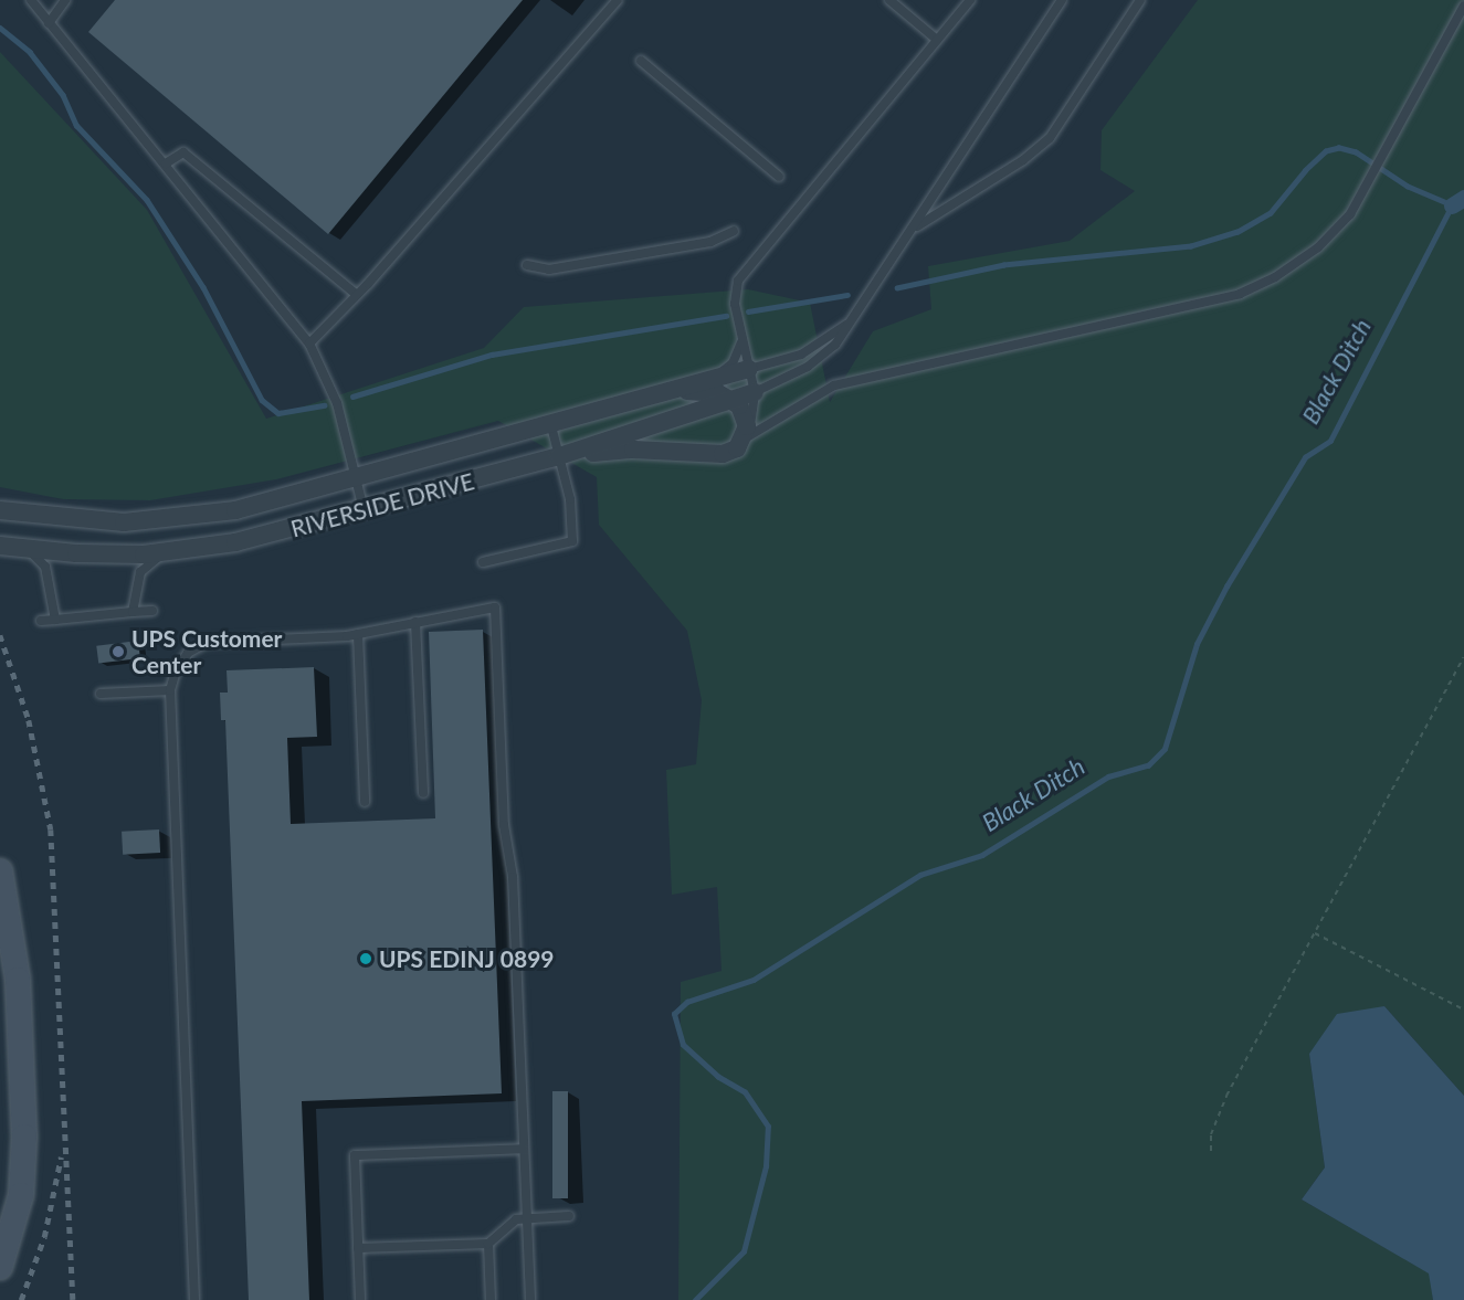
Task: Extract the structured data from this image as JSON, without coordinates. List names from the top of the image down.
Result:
{
  "streets": {
    "street": ["RIVERSIDE DRIVE"]
  },
  "water": ["Black Ditch"],
  "places": ["UPS Customer Center", "UPS EDINJ 0899"]
}
